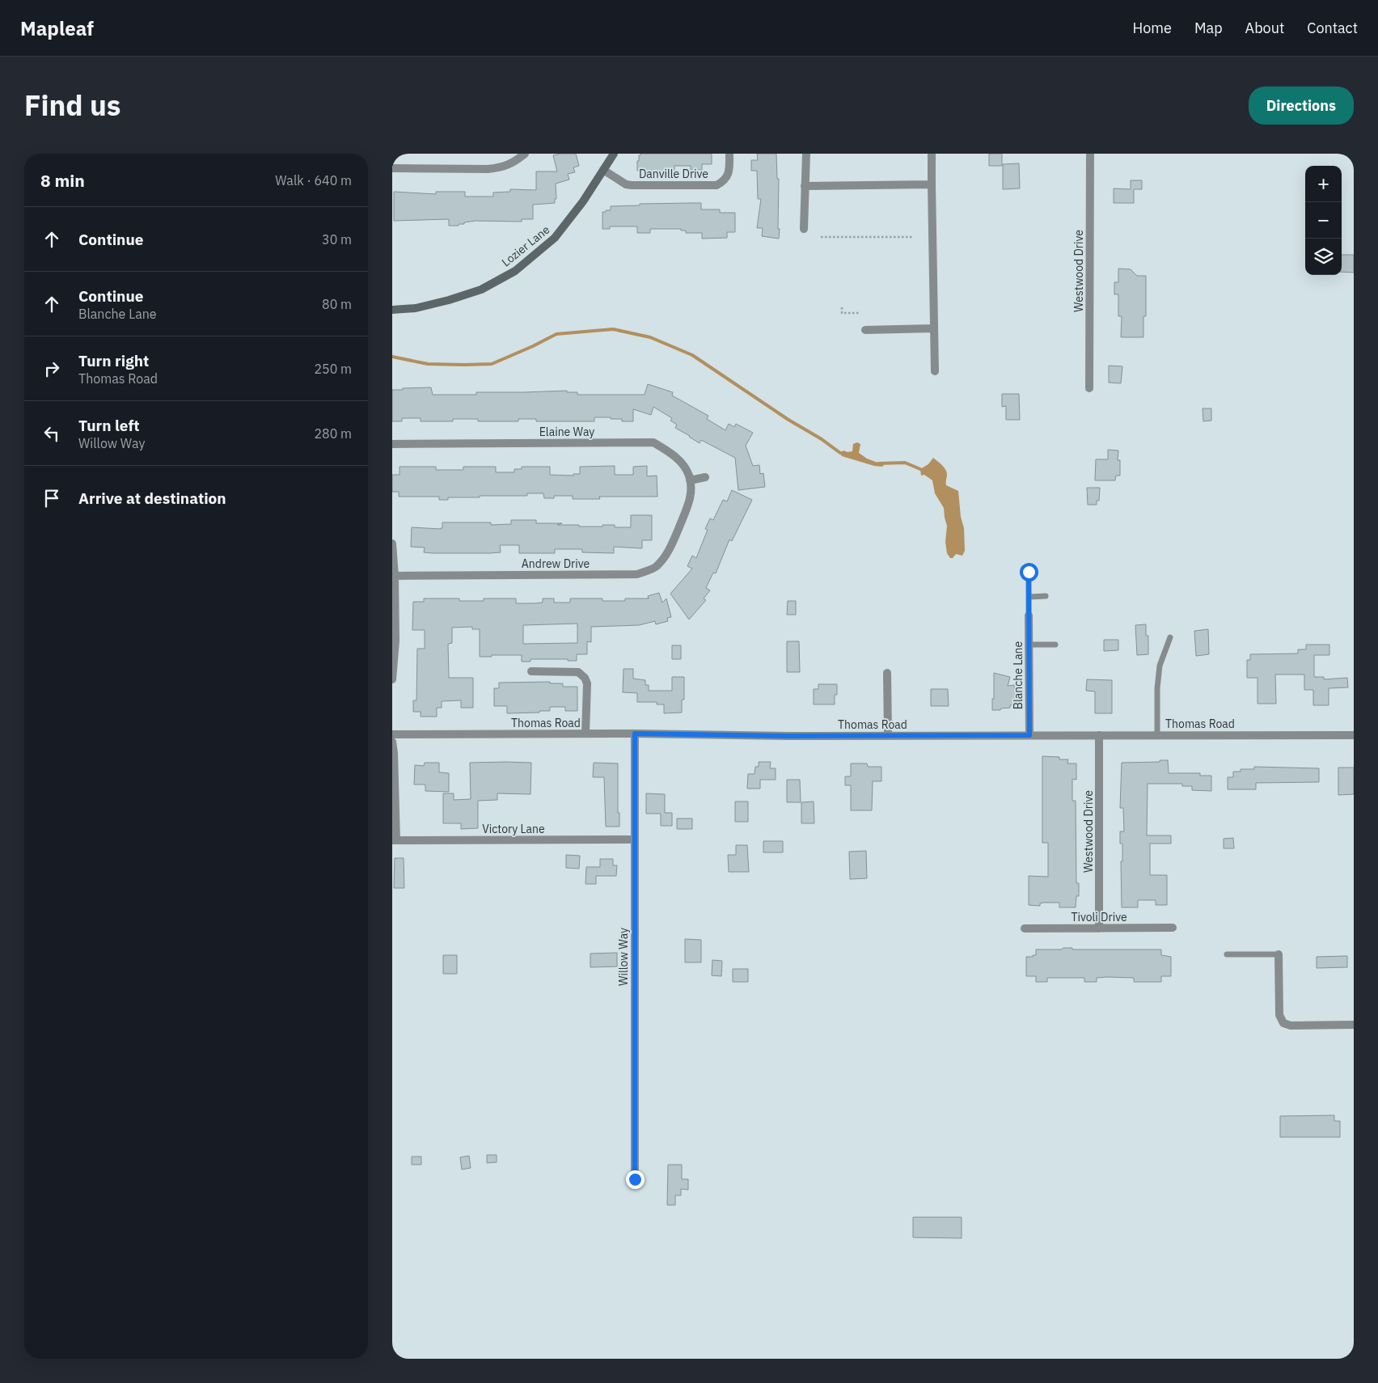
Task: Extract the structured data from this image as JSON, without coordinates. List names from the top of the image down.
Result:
{
  "streets": {
    "main road": ["Lozier Lane"],
    "street": [
      "Danville Drive",
      "Westwood Drive",
      "Elaine Way",
      "Andrew Drive",
      "Blanche Lane",
      "Thomas Road",
      "Victory Lane",
      "Tivoli Drive",
      "Willow Way"
    ]
  },
  "crossings": [
    ["Danville Drive", "Lozier Lane"],
    ["Westwood Drive", "Thomas Road"],
    ["Westwood Drive", "Tivoli Drive"],
    ["Elaine Way", "Andrew Drive"],
    ["Blanche Lane", "Thomas Road"],
    ["Thomas Road", "Willow Way"],
    ["Victory Lane", "Willow Way"]
  ],
  "page": {
    "header": "Mapleaf",
    "nav": [
      "Home",
      "Map",
      "About",
      "Contact"
    ],
    "title": "Find us",
    "buttons": "Directions",
    "heading": ["8 min", "Walk · 640 m"],
    "map_buttons": ["+", "−"],
    "list": [
      ["Continue", "30 m"],
      ["Continue", "Blanche Lane", "80 m"],
      ["Turn right", "Thomas Road", "250 m"],
      ["Turn left", "Willow Way", "280 m"],
      "Arrive at destination"
    ]
  }
}
